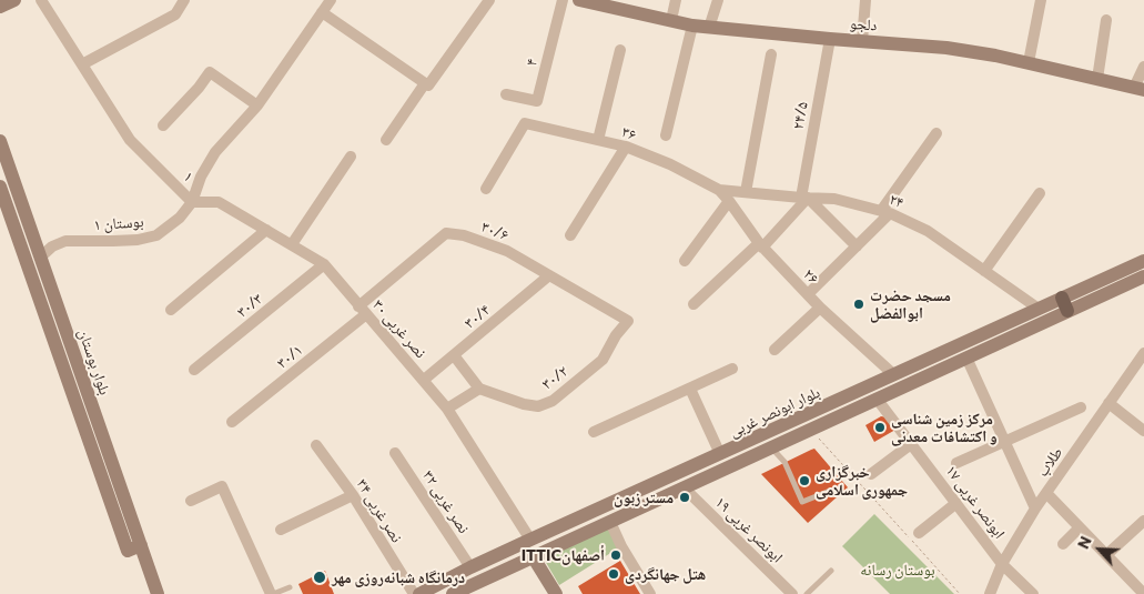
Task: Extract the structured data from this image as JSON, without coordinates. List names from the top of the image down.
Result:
{
  "streets": {
    "main road": ["دلجو", "بلوار بوستان", "بلوار ابونصر غربی"],
    "street": [
      "۴",
      "۲۴/۵",
      "۳۶",
      "۱",
      "۲۴",
      "بوستان ۱",
      "۳۰/۶",
      "۲۶",
      "۳۰/۳",
      "۳۰/۴",
      "نصر غربی ۳۰",
      "۳۰/۱",
      "۳۰/۲",
      "طلاب",
      "نصر غربی ۳۲",
      "ابونصر غربی ۱۷",
      "نصر غربی ۳۴",
      "ابونصر غربی ۱۹"
    ]
  },
  "crossings": [
    ["دلجو", "۲۴/۵"],
    ["۲۴/۵", "۲۴"],
    ["۳۶", "۲۴"],
    ["۳۶", "۲۶"],
    ["۱", "بوستان ۱"],
    ["۱", "نصر غربی ۳۰"],
    ["۲۴", "۲۶"],
    ["۲۴", "بلوار ابونصر غربی"],
    ["بوستان ۱", "نصر غربی ۳۰"],
    ["بوستان ۱", "بلوار بوستان"],
    ["۳۰/۶", "۳۰/۴"],
    ["۳۰/۶", "نصر غربی ۳۰"],
    ["۳۰/۶", "۳۰/۱"],
    ["۳۰/۶", "۳۰/۲"],
    ["۲۶", "بلوار ابونصر غربی"],
    ["۳۰/۳", "نصر غربی ۳۰"],
    ["۳۰/۴", "نصر غربی ۳۰"],
    ["نصر غربی ۳۰", "۳۰/۱"],
    ["نصر غربی ۳۰", "بلوار ابونصر غربی"],
    ["بلوار ابونصر غربی", "نصر غربی ۳۲"],
    ["بلوار ابونصر غربی", "ابونصر غربی ۱۷"],
    ["بلوار ابونصر غربی", "ابونصر غربی ۱۹"],
    ["طلاب", "ابونصر غربی ۱۷"]
  ],
  "parks": ["بوستان رسانه"],
  "places": [
    "مسجد حضرت ابوالفضل",
    "مرکز زمین شناسی و اکتشافات معدنی",
    "خبرگزاری جمهوری اسلامی",
    "مستر زبون",
    "ITTICأصفهان",
    "هتل جهانگردی",
    "درمانگاه شبانه‌روزی مهر"
  ],
  "north": "top left"
}
